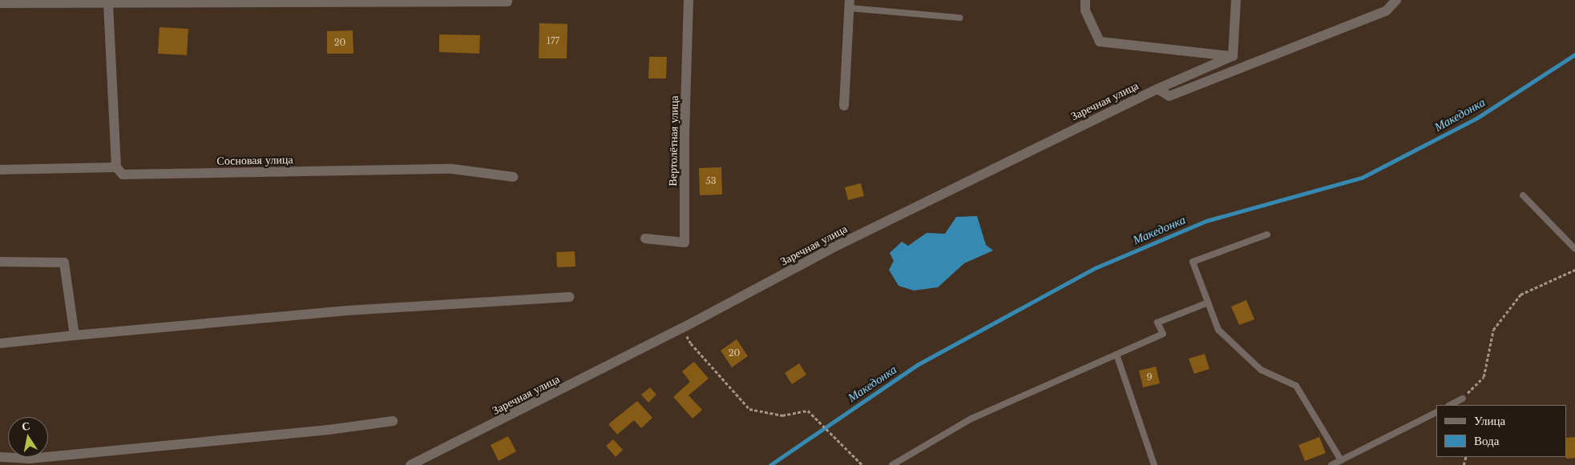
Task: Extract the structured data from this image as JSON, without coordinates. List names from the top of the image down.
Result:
{
  "streets": {
    "street": ["Заречная улица", "Вертолётная улица", "Сосновая улица"]
  },
  "water": ["Македонка"],
  "house_numbers": [
    "177",
    "20",
    "53",
    "20",
    "9"
  ],
  "legend": ["Улица", "Вода"],
  "north": "top"
}
